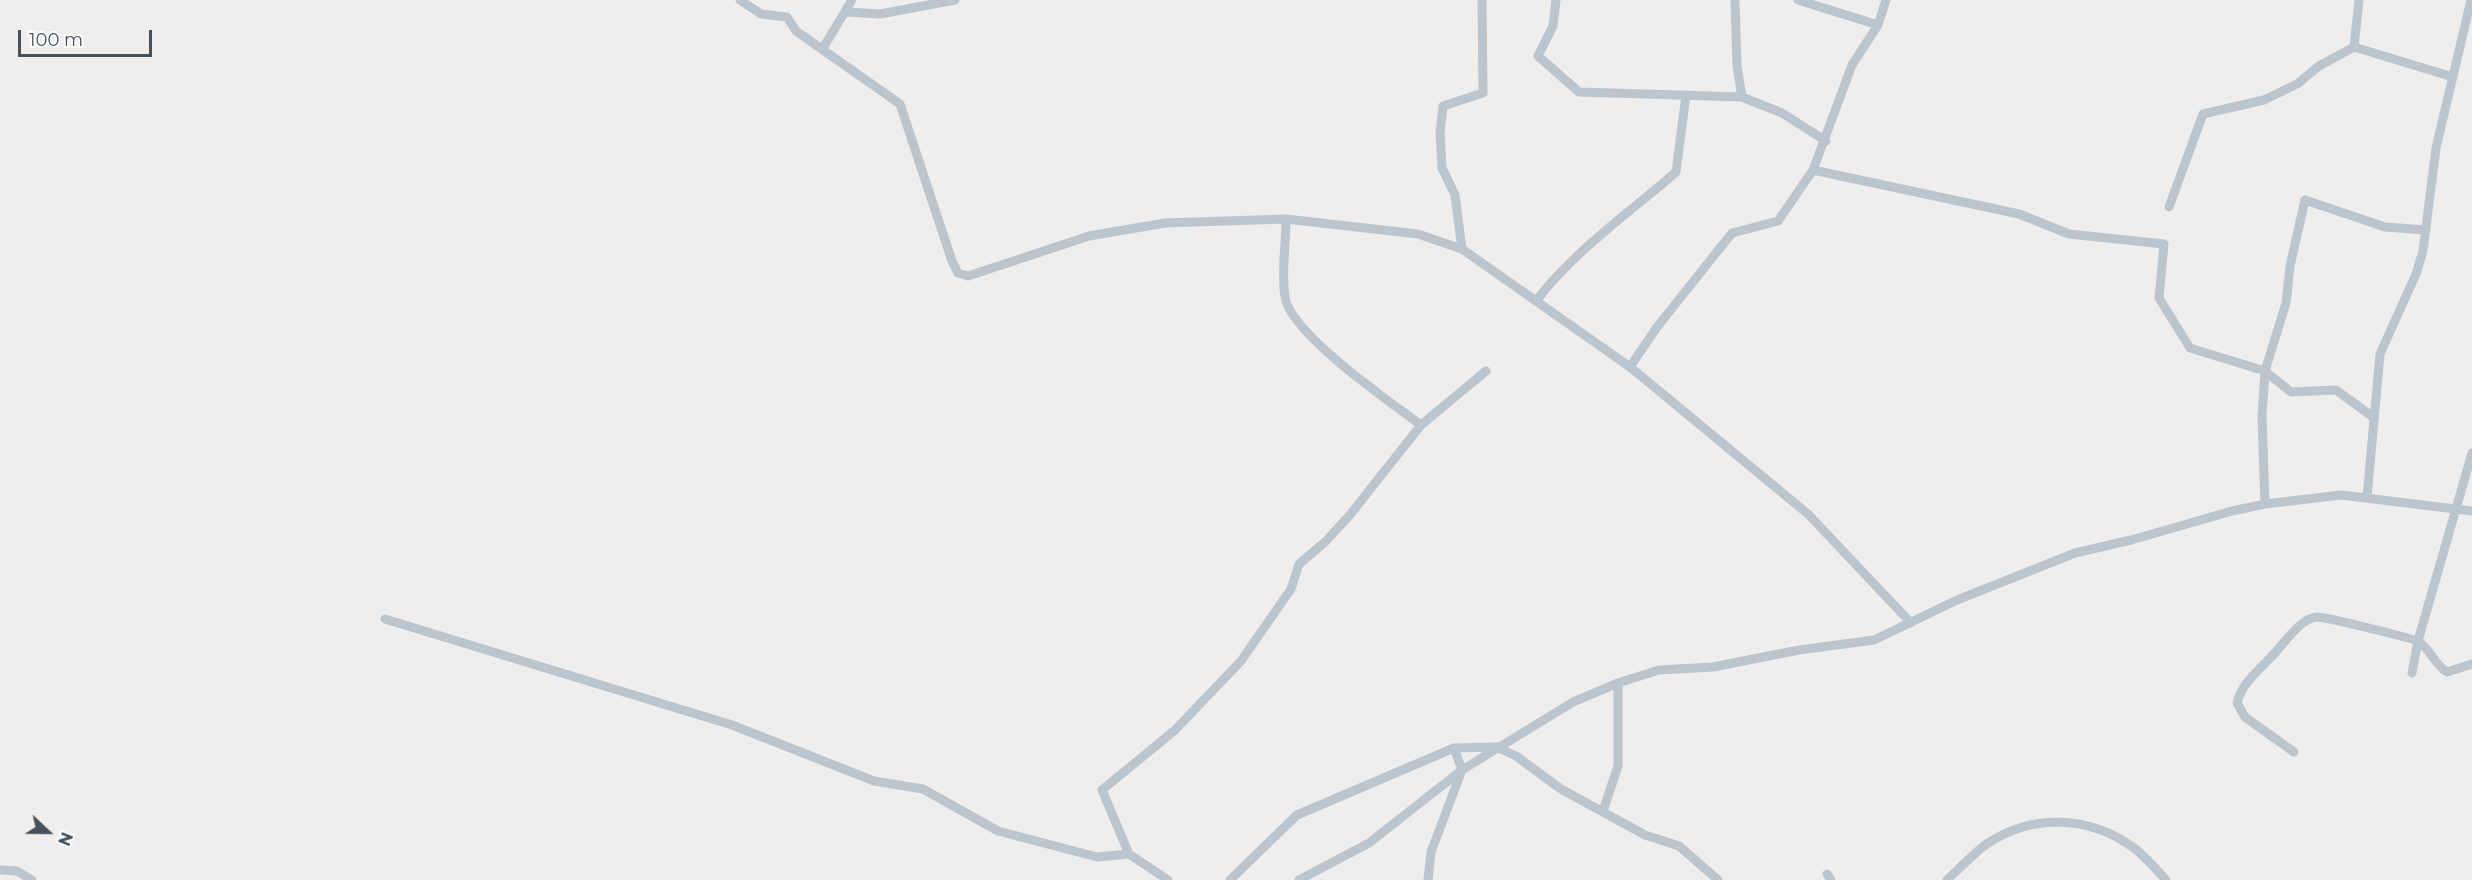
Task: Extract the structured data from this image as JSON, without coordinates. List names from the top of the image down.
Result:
{
  "scale_bar": "100 m",
  "north": "right"
}
